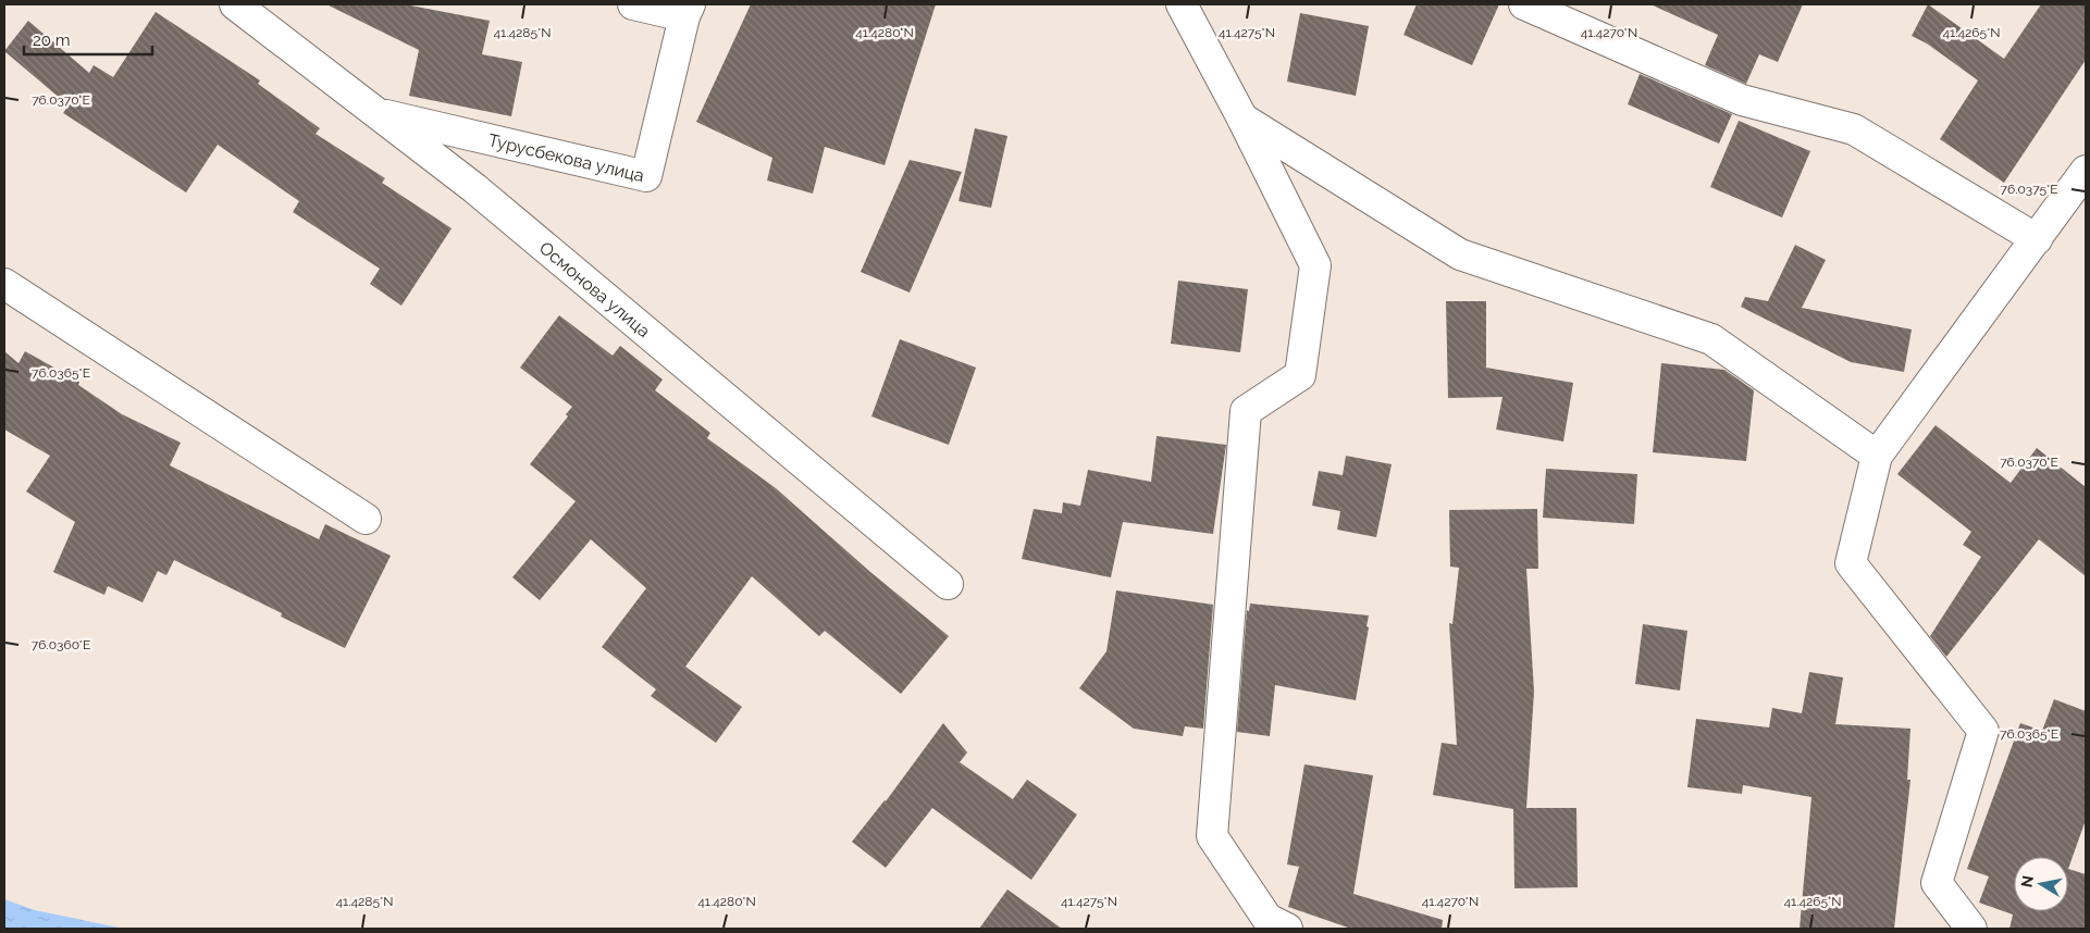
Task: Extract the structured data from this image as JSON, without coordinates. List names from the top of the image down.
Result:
{
  "streets": {
    "street": ["Турусбекова улица", "Осмонова улица"]
  },
  "crossings": [
    ["Турусбекова улица", "Осмонова улица"]
  ],
  "scale_bar": "20 m",
  "north": "left",
  "coordinates": [
    "41.4285°N",
    "41.4280°N",
    "41.4275°N",
    "41.4270°N",
    "41.4265°N",
    "76.0370°E",
    "76.0375°E",
    "76.0365°E",
    "76.0360°E"
  ]
}
